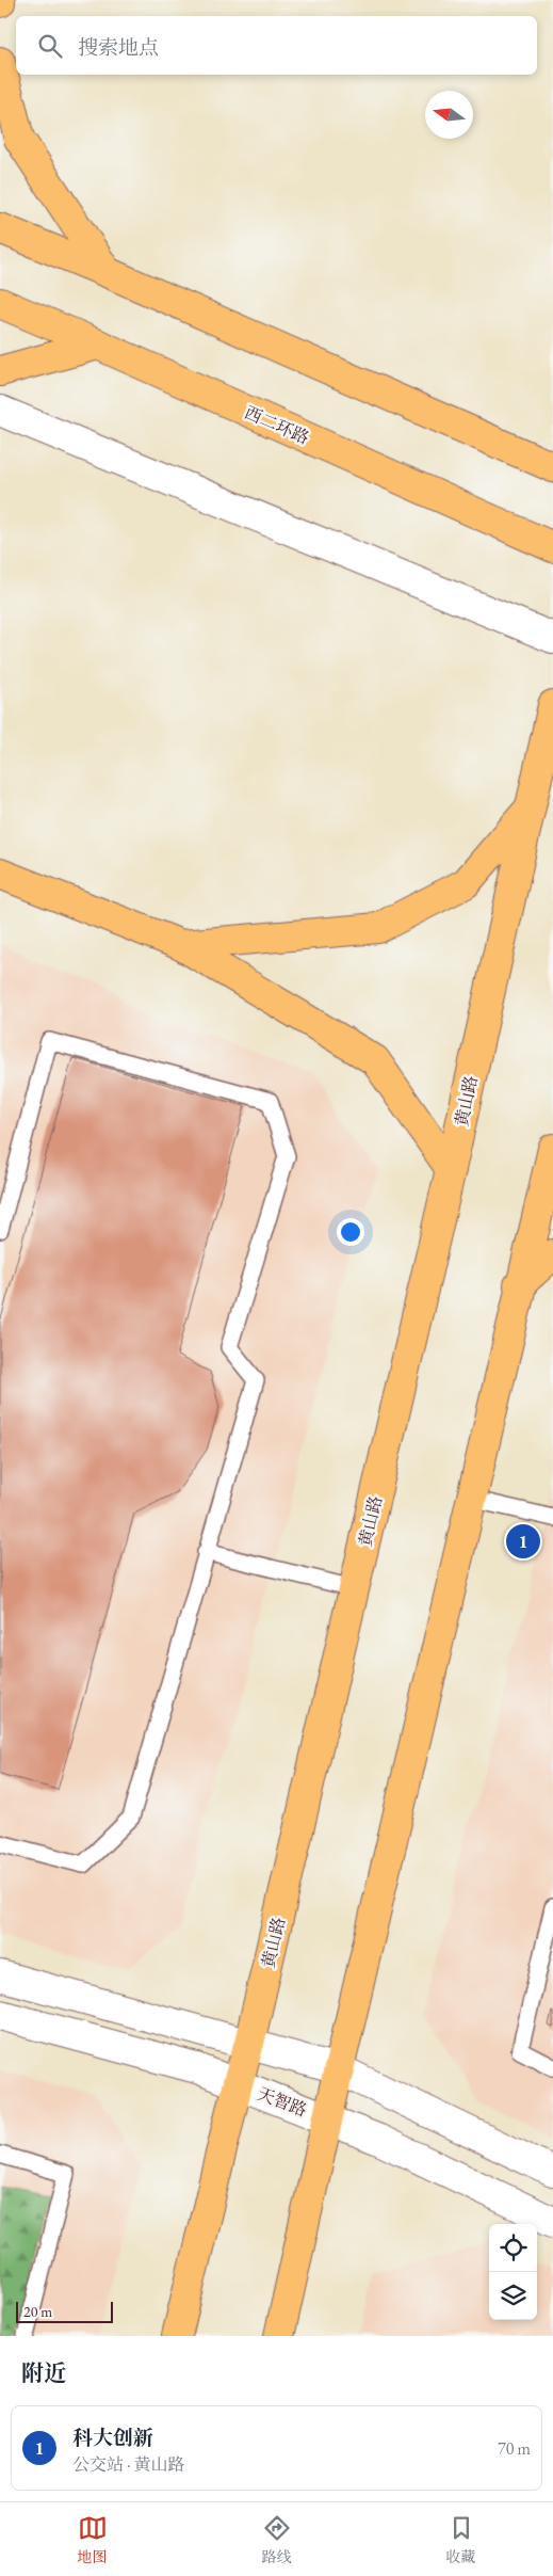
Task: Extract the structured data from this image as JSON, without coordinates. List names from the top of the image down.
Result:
{
  "streets": {
    "main road": ["西二环路", "黄山路"],
    "street": ["天智路"]
  },
  "crossings": [
    ["黄山路", "天智路"]
  ],
  "scale_bar": "20 m",
  "north": "left",
  "page": {
    "search": "搜索地点",
    "pins": "1",
    "scale": "20 m",
    "heading": "附近",
    "list": [
      {
        "mark": "1",
        "name": "科大创新",
        "note": "公交站 · 黄山路",
        "value": "70 m"
      }
    ],
    "nav": ["地图", "路线", "收藏"]
  }
}
